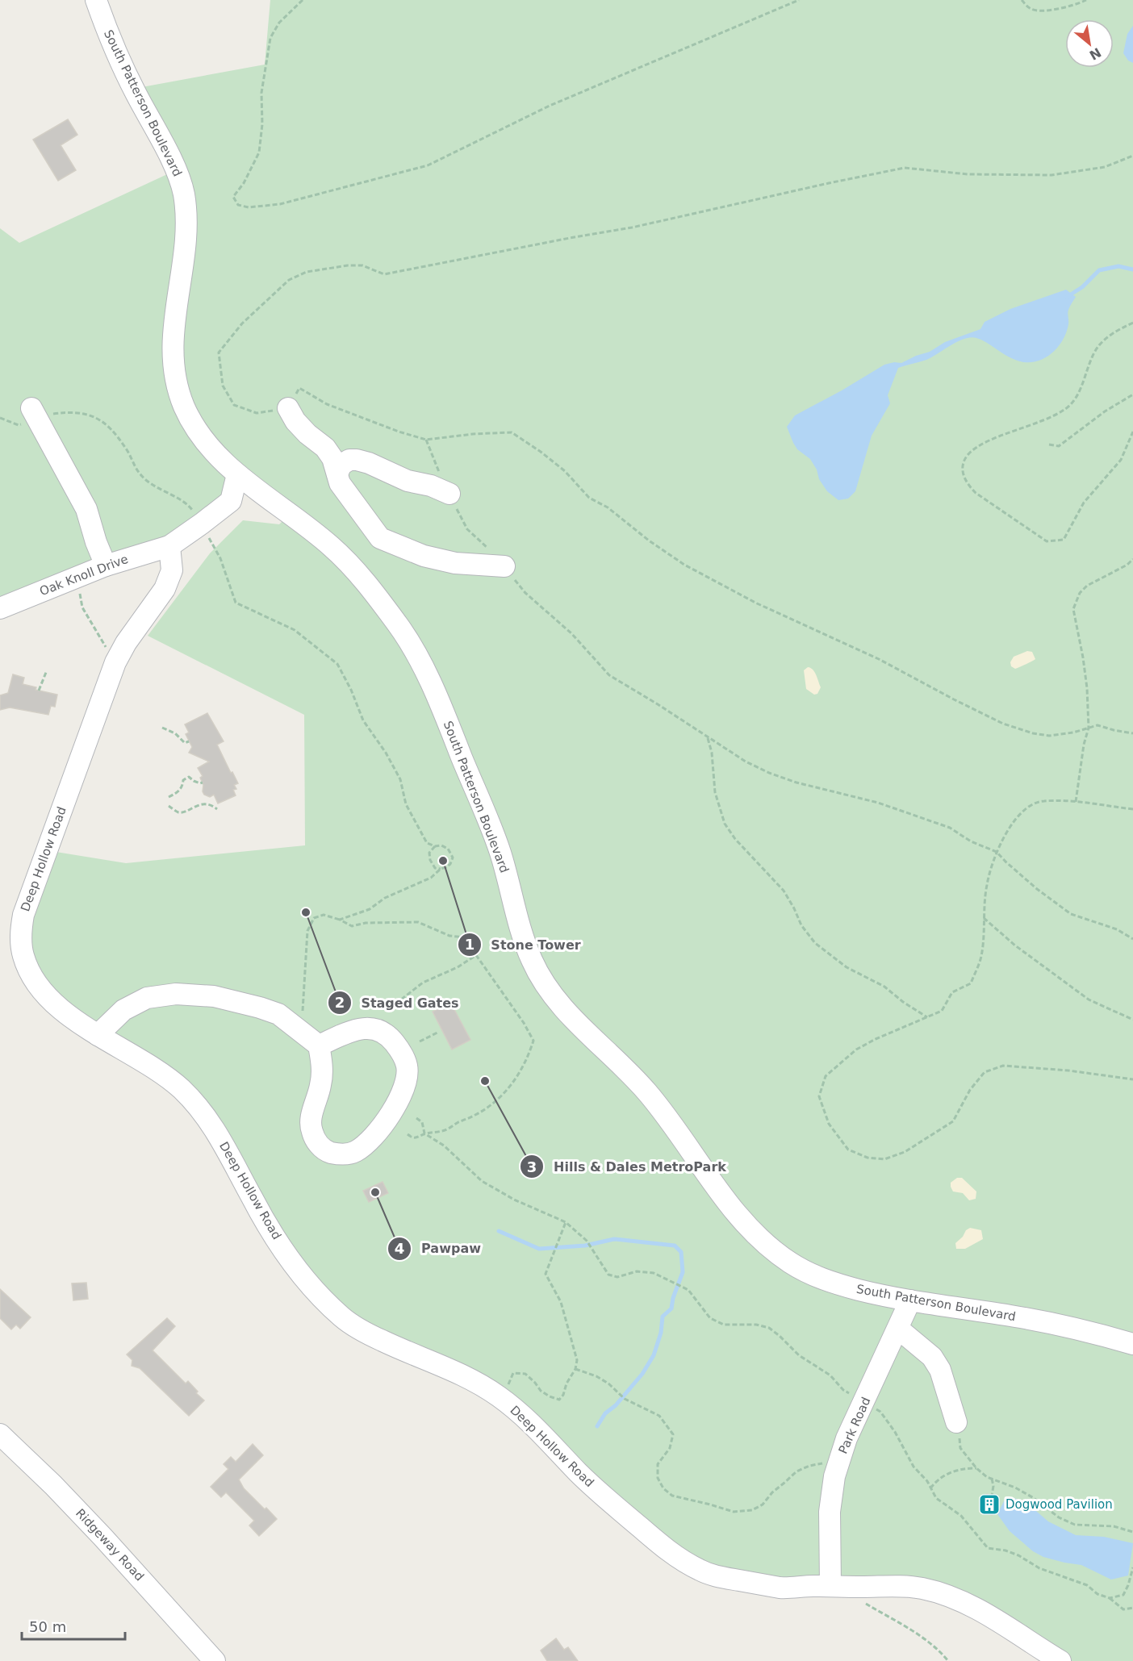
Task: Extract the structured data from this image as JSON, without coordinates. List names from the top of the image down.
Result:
{
  "streets": {
    "street": [
      "South Patterson Boulevard",
      "Oak Knoll Drive",
      "Deep Hollow Road",
      "Park Road",
      "Ridgeway Road"
    ]
  },
  "crossings": [
    ["South Patterson Boulevard", "Oak Knoll Drive"],
    ["South Patterson Boulevard", "Park Road"],
    ["Oak Knoll Drive", "Deep Hollow Road"],
    ["Deep Hollow Road", "Park Road"]
  ],
  "places": {
    "other": [
      "Stone Tower",
      "Staged Gates",
      "Hills & Dales MetroPark",
      "Pawpaw"
    ],
    "building": ["Dogwood Pavilion"]
  },
  "scale_bar": "50 m",
  "north": "bottom right"
}
